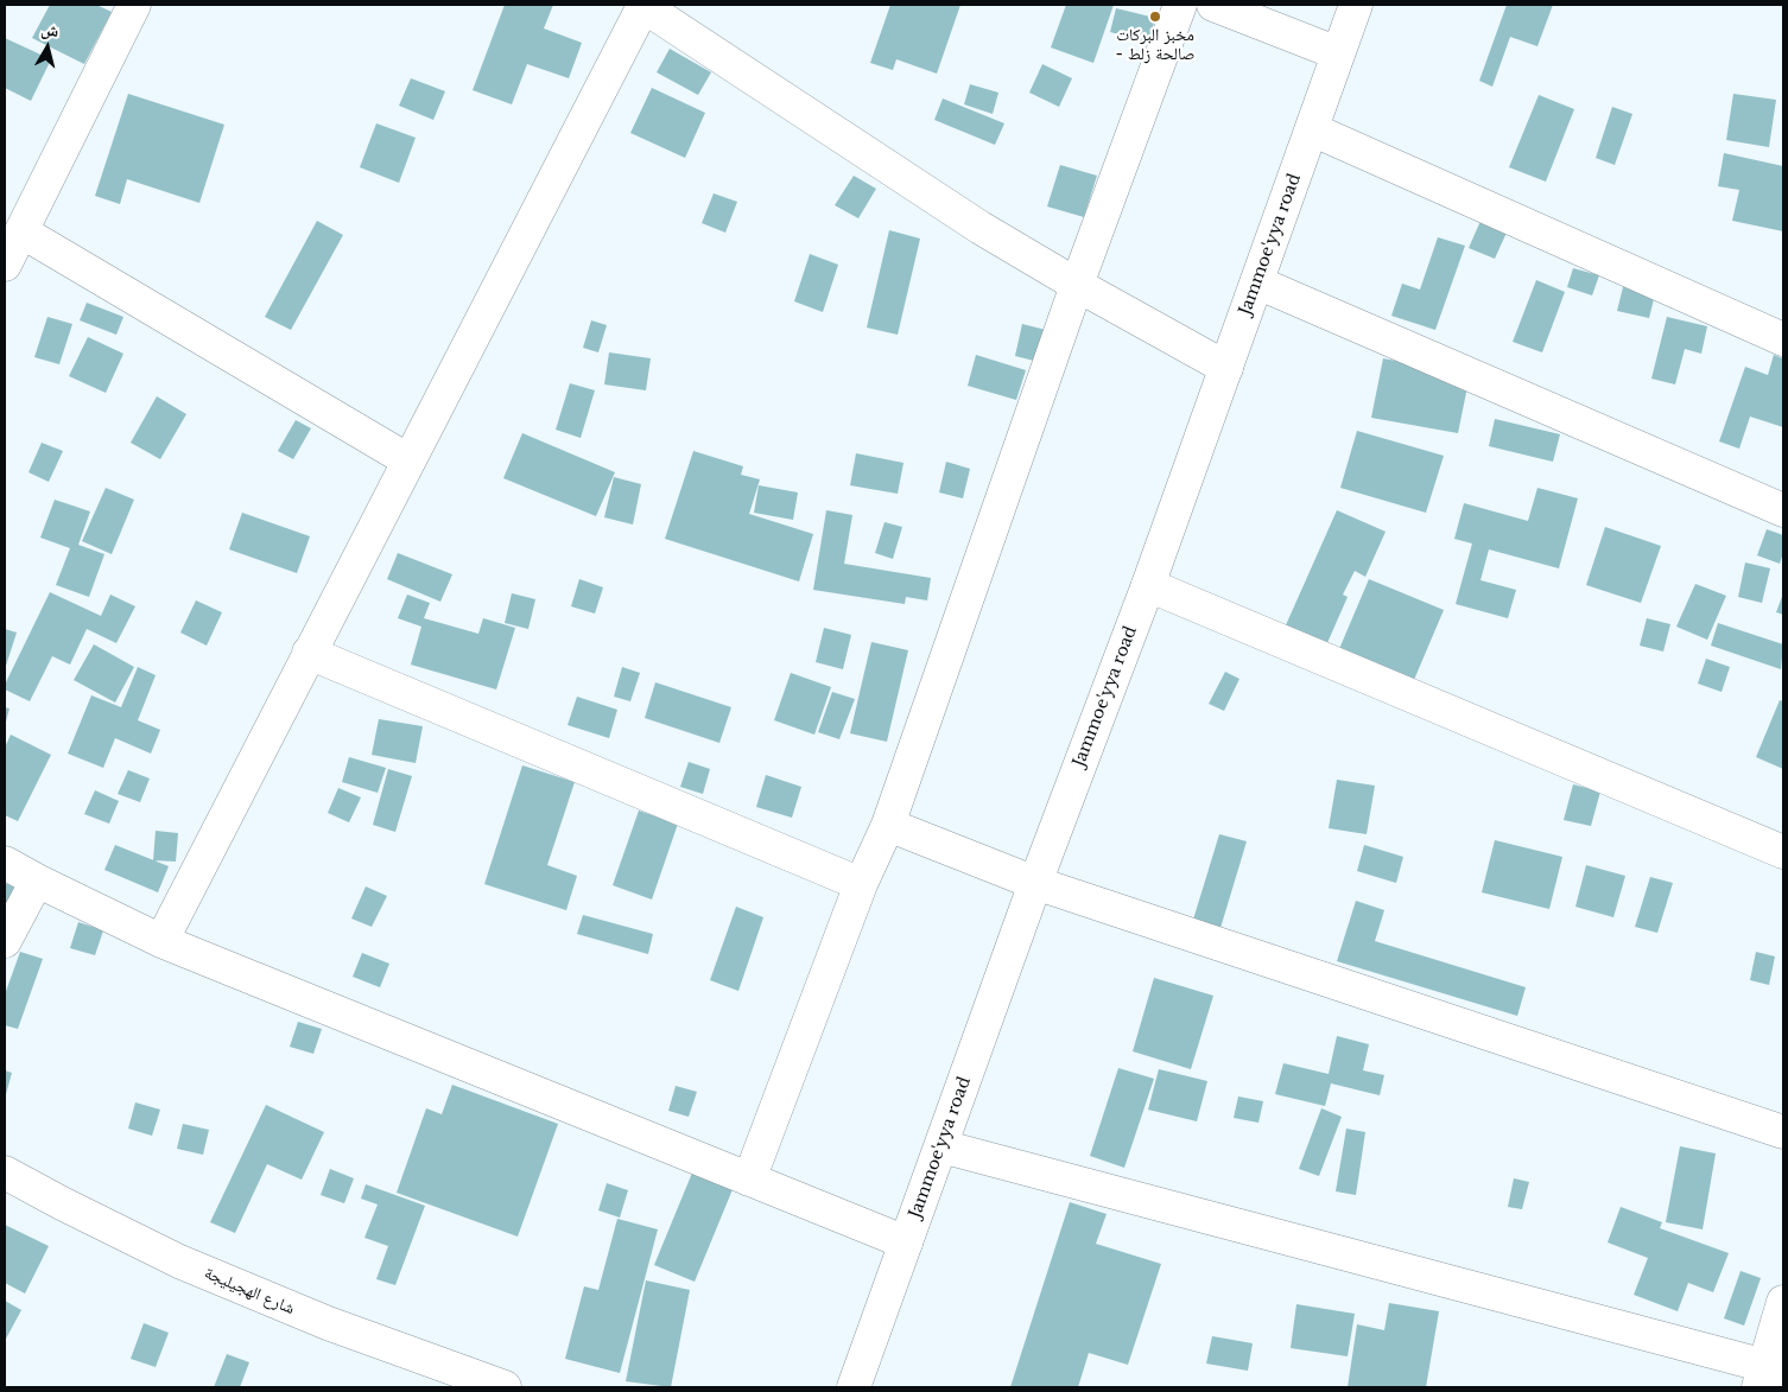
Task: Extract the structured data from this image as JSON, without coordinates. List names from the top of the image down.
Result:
{
  "streets": {
    "street": ["Jammoe'yya road", "شارع الهجيليجة"]
  },
  "places": ["مخبز البركات - صالحة زلط"],
  "north": "top"
}
